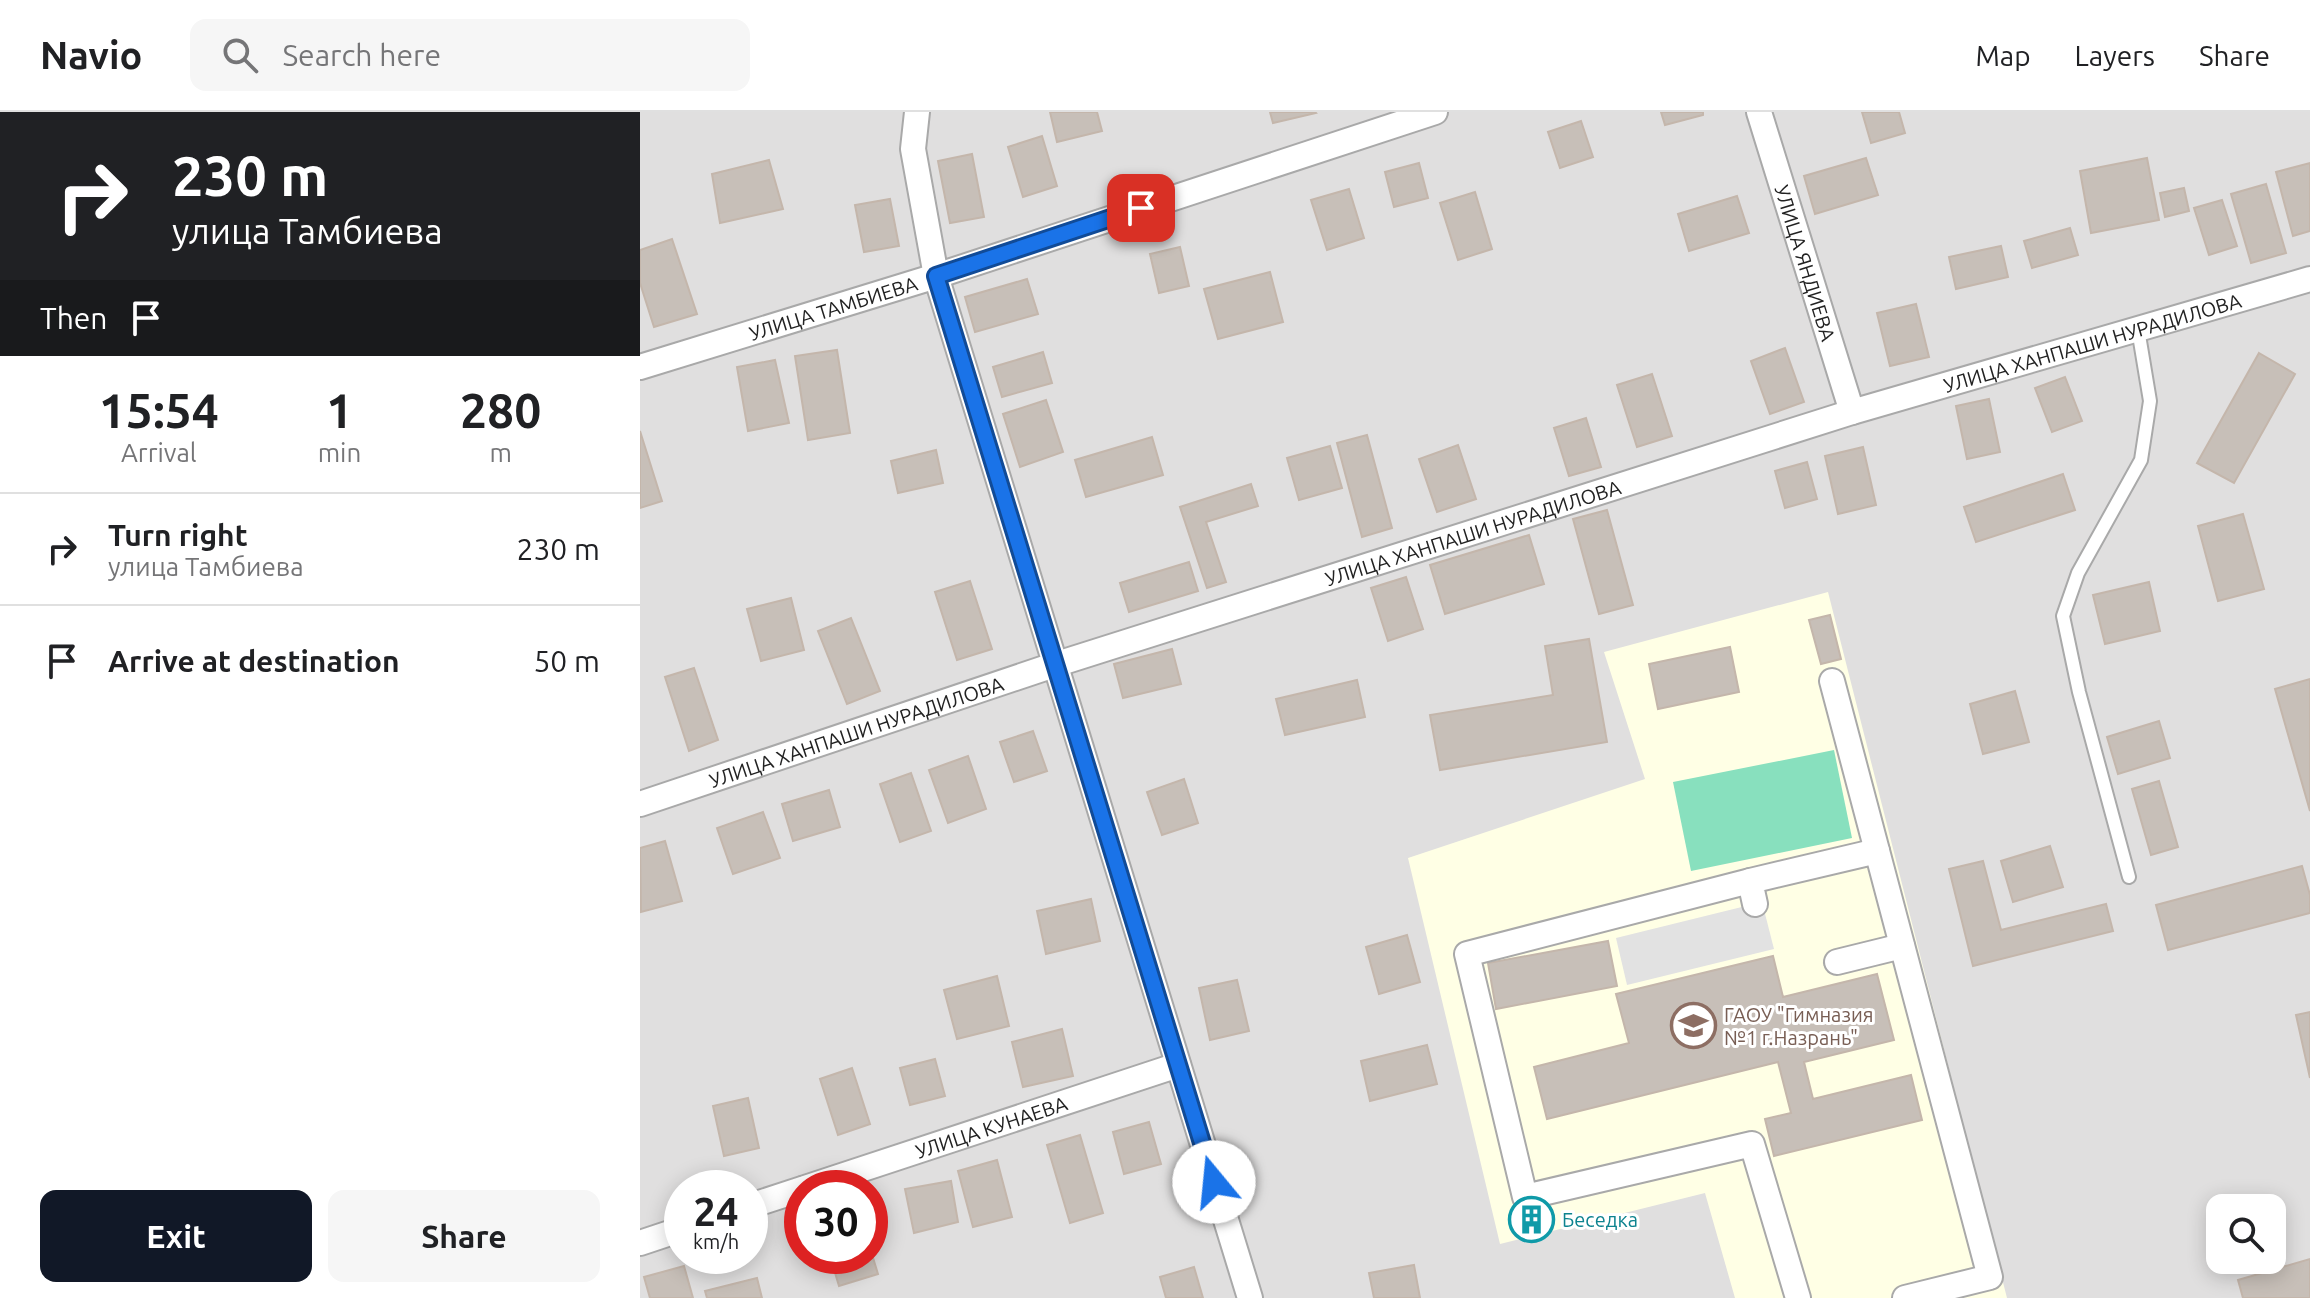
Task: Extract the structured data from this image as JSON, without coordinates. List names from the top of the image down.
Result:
{
  "streets": {
    "street": [
      "УЛИЦА ЯНДИЕВА",
      "УЛИЦА ТАМБИЕВА",
      "УЛИЦА ХАНПАШИ НУРАДИЛОВА",
      "УЛИЦА КУНАЕВА"
    ]
  },
  "crossings": [
    ["УЛИЦА ЯНДИЕВА", "УЛИЦА ХАНПАШИ НУРАДИЛОВА"]
  ],
  "places": {
    "school or university": ["ГАОУ \"Гимназия №1 г.Назрань\""],
    "building": ["Беседка"]
  },
  "page": {
    "header": "Navio",
    "search": "Search here",
    "nav": ["Map", "Layers", "Share"],
    "turn": ["230 m", "улица Тамбиева"],
    "then": "Then",
    "eta": [
      "15:54",
      "Arrival",
      "1",
      "min",
      "280",
      "m"
    ],
    "list": [
      {
        "name": "Turn right",
        "note": "улица Тамбиева",
        "value": "230 m"
      },
      {
        "name": "Arrive at destination",
        "value": "50 m"
      }
    ],
    "speed": "24 km/h",
    "limit": "30",
    "buttons": ["Exit", "Share"]
  }
}
